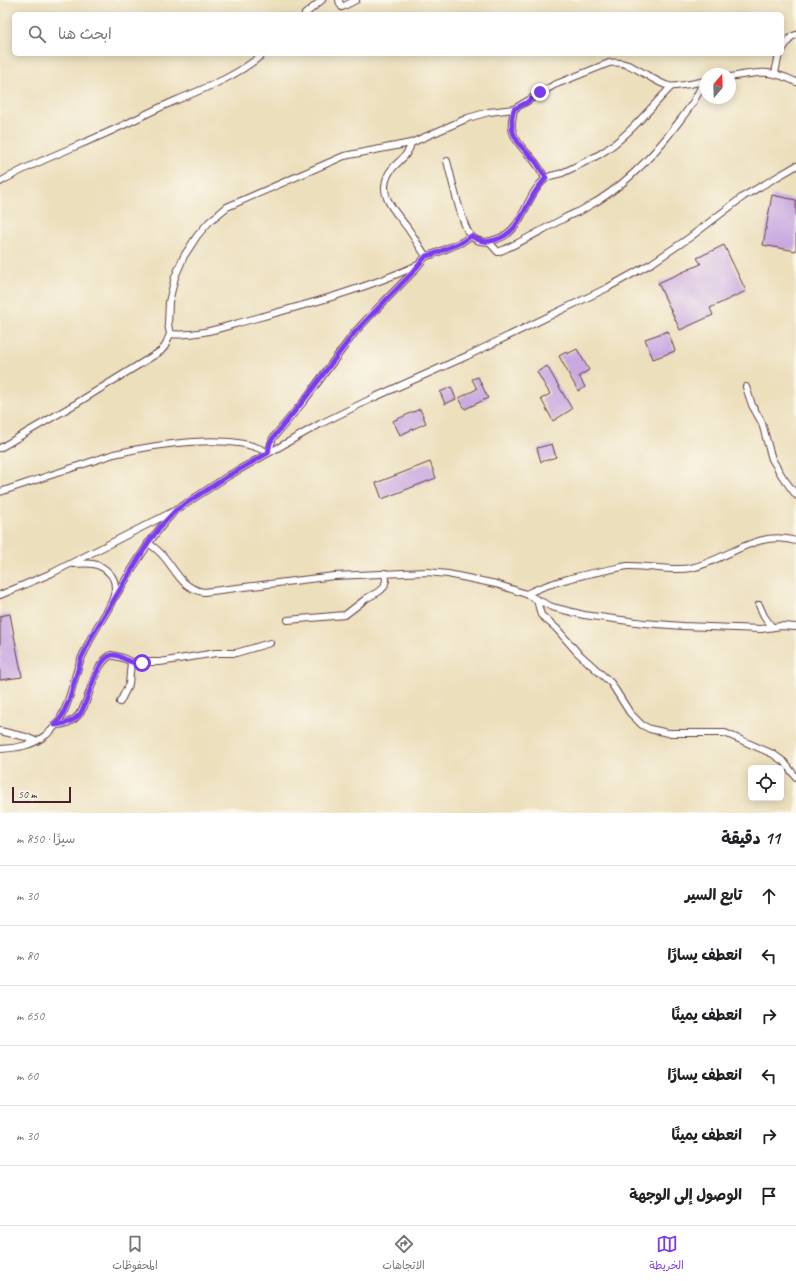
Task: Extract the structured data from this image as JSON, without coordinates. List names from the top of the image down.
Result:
{
  "scale_bar": "50 m",
  "north": "top",
  "page": {
    "search": "ابحث هنا",
    "scale": "50 m",
    "heading": ["11 دقيقة", "سيرًا · 850 m"],
    "list": [
      ["تابع السير", "30 m"],
      ["انعطف يسارًا", "80 m"],
      ["انعطف يمينًا", "650 m"],
      ["انعطف يسارًا", "60 m"],
      ["انعطف يمينًا", "30 m"],
      "الوصول إلى الوجهة"
    ],
    "nav": ["الخريطة", "الاتجاهات", "المحفوظات"]
  }
}
